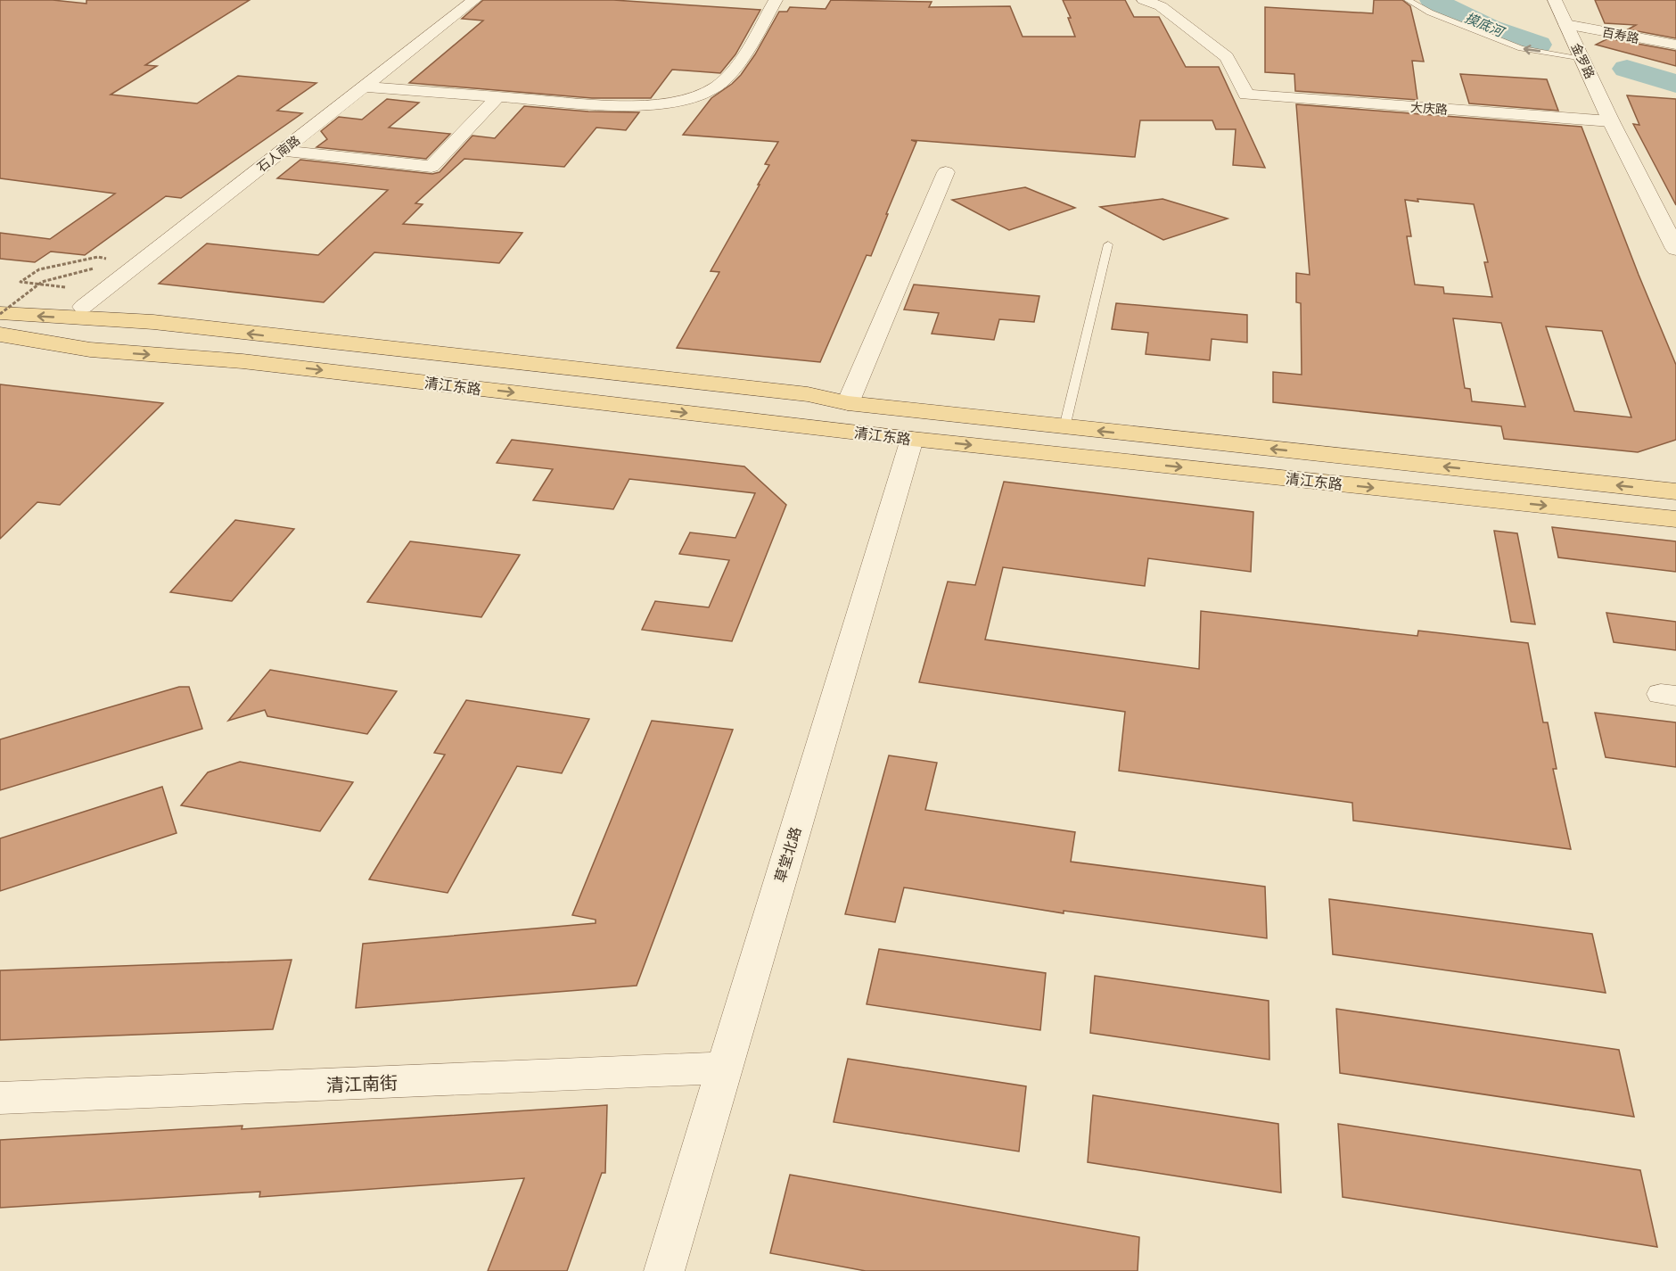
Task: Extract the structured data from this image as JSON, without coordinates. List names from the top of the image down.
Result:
{
  "streets": {
    "main road": ["清江东路"],
    "street": [
      "百寿路",
      "金罗路",
      "大庆路",
      "石人南路",
      "草堂北路",
      "清江南街"
    ]
  },
  "crossings": [
    ["百寿路", "金罗路"],
    ["金罗路", "大庆路"],
    ["石人南路", "清江东路"],
    ["清江东路", "草堂北路"],
    ["草堂北路", "清江南街"]
  ],
  "water": ["摸底河"]
}
